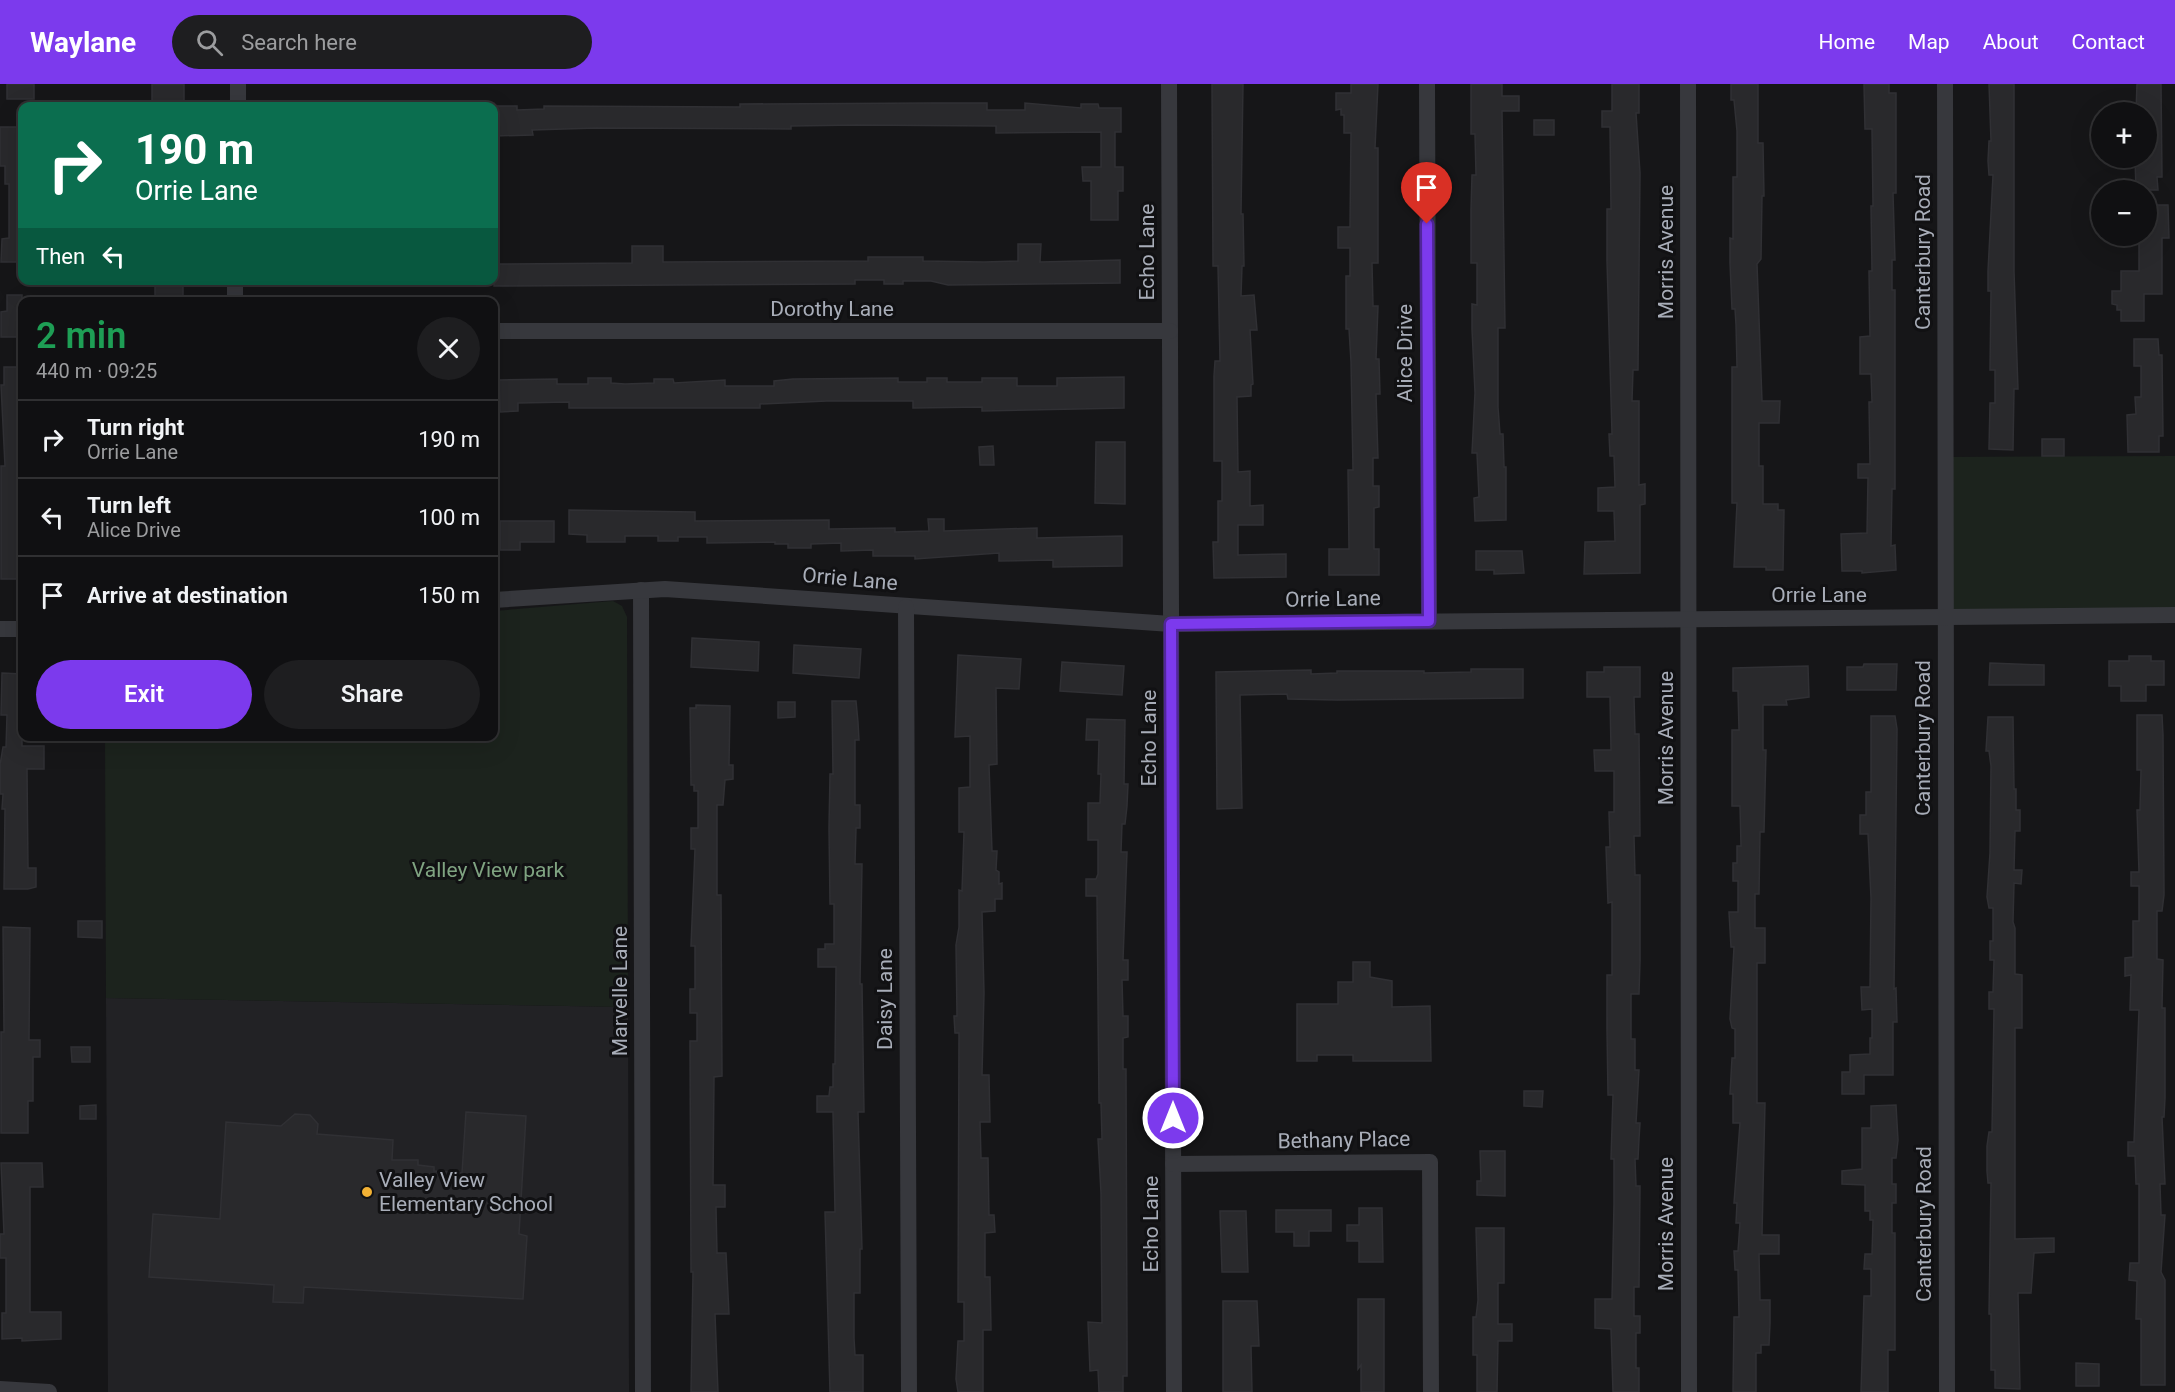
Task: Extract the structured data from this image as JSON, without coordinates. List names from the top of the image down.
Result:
{
  "streets": {
    "street": [
      "Echo Lane",
      "Morris Avenue",
      "Canterbury Road",
      "Dorothy Lane",
      "Alice Drive",
      "Orrie Lane",
      "Marvelle Lane",
      "Daisy Lane",
      "Bethany Place"
    ]
  },
  "crossings": [
    ["Echo Lane", "Dorothy Lane"],
    ["Echo Lane", "Orrie Lane"],
    ["Echo Lane", "Bethany Place"],
    ["Morris Avenue", "Orrie Lane"],
    ["Canterbury Road", "Orrie Lane"],
    ["Alice Drive", "Orrie Lane"],
    ["Orrie Lane", "Marvelle Lane"],
    ["Orrie Lane", "Daisy Lane"]
  ],
  "parks": ["Valley View park"],
  "places": ["Valley View Elementary School"],
  "page": {
    "header": "Waylane",
    "search": "Search here",
    "nav": [
      "Home",
      "Map",
      "About",
      "Contact"
    ],
    "map_buttons": ["+", "−"],
    "turn": ["190 m", "Orrie Lane"],
    "then": "Then",
    "heading": ["2 min", "440 m · 09:25"],
    "list": [
      {
        "name": "Turn right",
        "note": "Orrie Lane",
        "value": "190 m"
      },
      {
        "name": "Turn left",
        "note": "Alice Drive",
        "value": "100 m"
      },
      {
        "name": "Arrive at destination",
        "value": "150 m"
      }
    ],
    "buttons": ["Exit", "Share"]
  }
}
